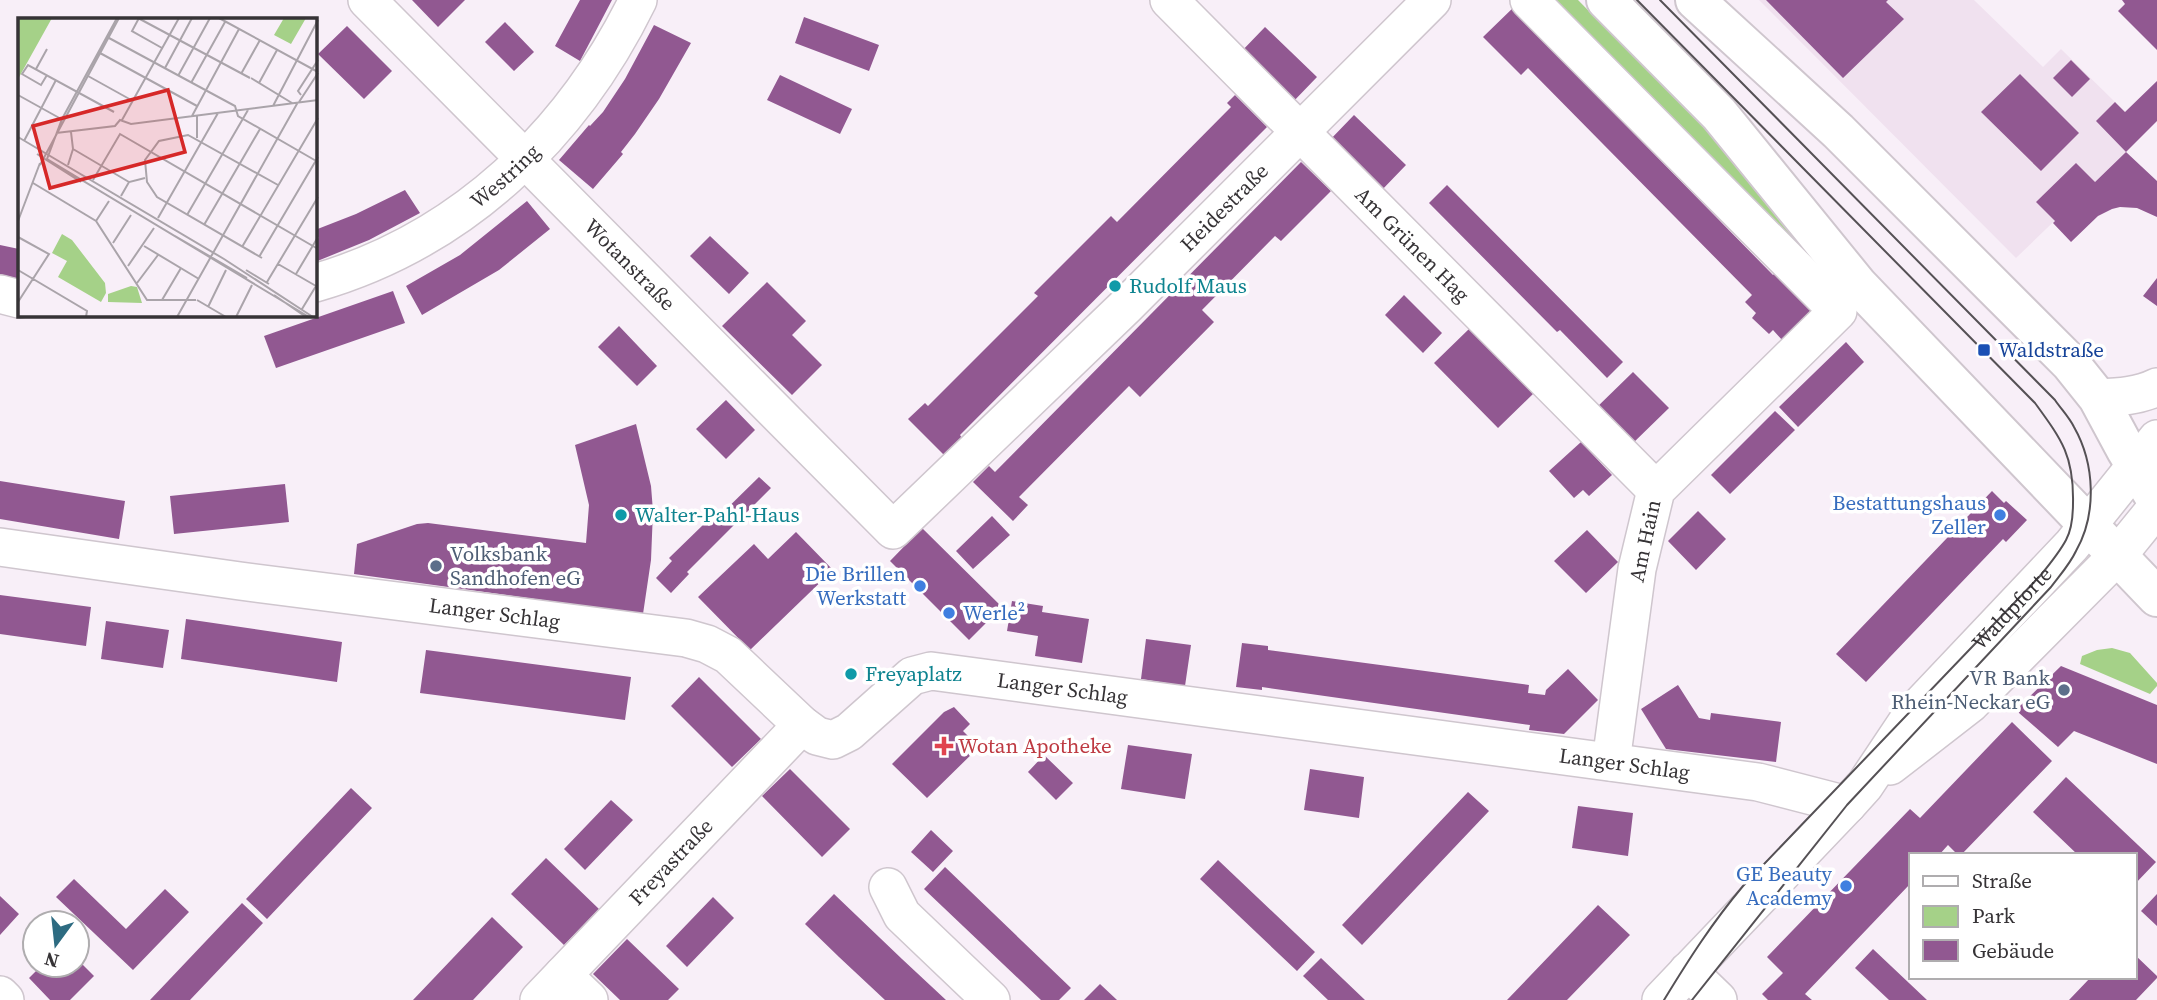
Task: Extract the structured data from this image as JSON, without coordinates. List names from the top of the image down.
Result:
{
  "streets": {
    "street": [
      "Westring",
      "Heidestraße",
      "Am Grünen Hag",
      "Wotanstraße",
      "Am Hain",
      "Waldpforte",
      "Langer Schlag",
      "Freyastraße"
    ]
  },
  "crossings": [
    ["Westring", "Wotanstraße"],
    ["Heidestraße", "Am Grünen Hag"],
    ["Heidestraße", "Wotanstraße"],
    ["Am Grünen Hag", "Am Hain"],
    ["Am Hain", "Langer Schlag"],
    ["Waldpforte", "Langer Schlag"],
    ["Langer Schlag", "Freyastraße"]
  ],
  "places": {
    "other": [
      "Rudolf Maus",
      "Walter-Pahl-Haus",
      "Bestattungshaus Zeller",
      "Volksbank Sandhofen eG",
      "Die Brillen Werkstatt",
      "Werle²",
      "Freyaplatz",
      "VR Bank Rhein-Neckar eG",
      "GE Beauty Academy"
    ],
    "transit": ["Waldstraße"],
    "health": ["Wotan Apotheke"]
  },
  "legend": ["Straße", "Park", "Gebäude"],
  "north": "bottom"
}
